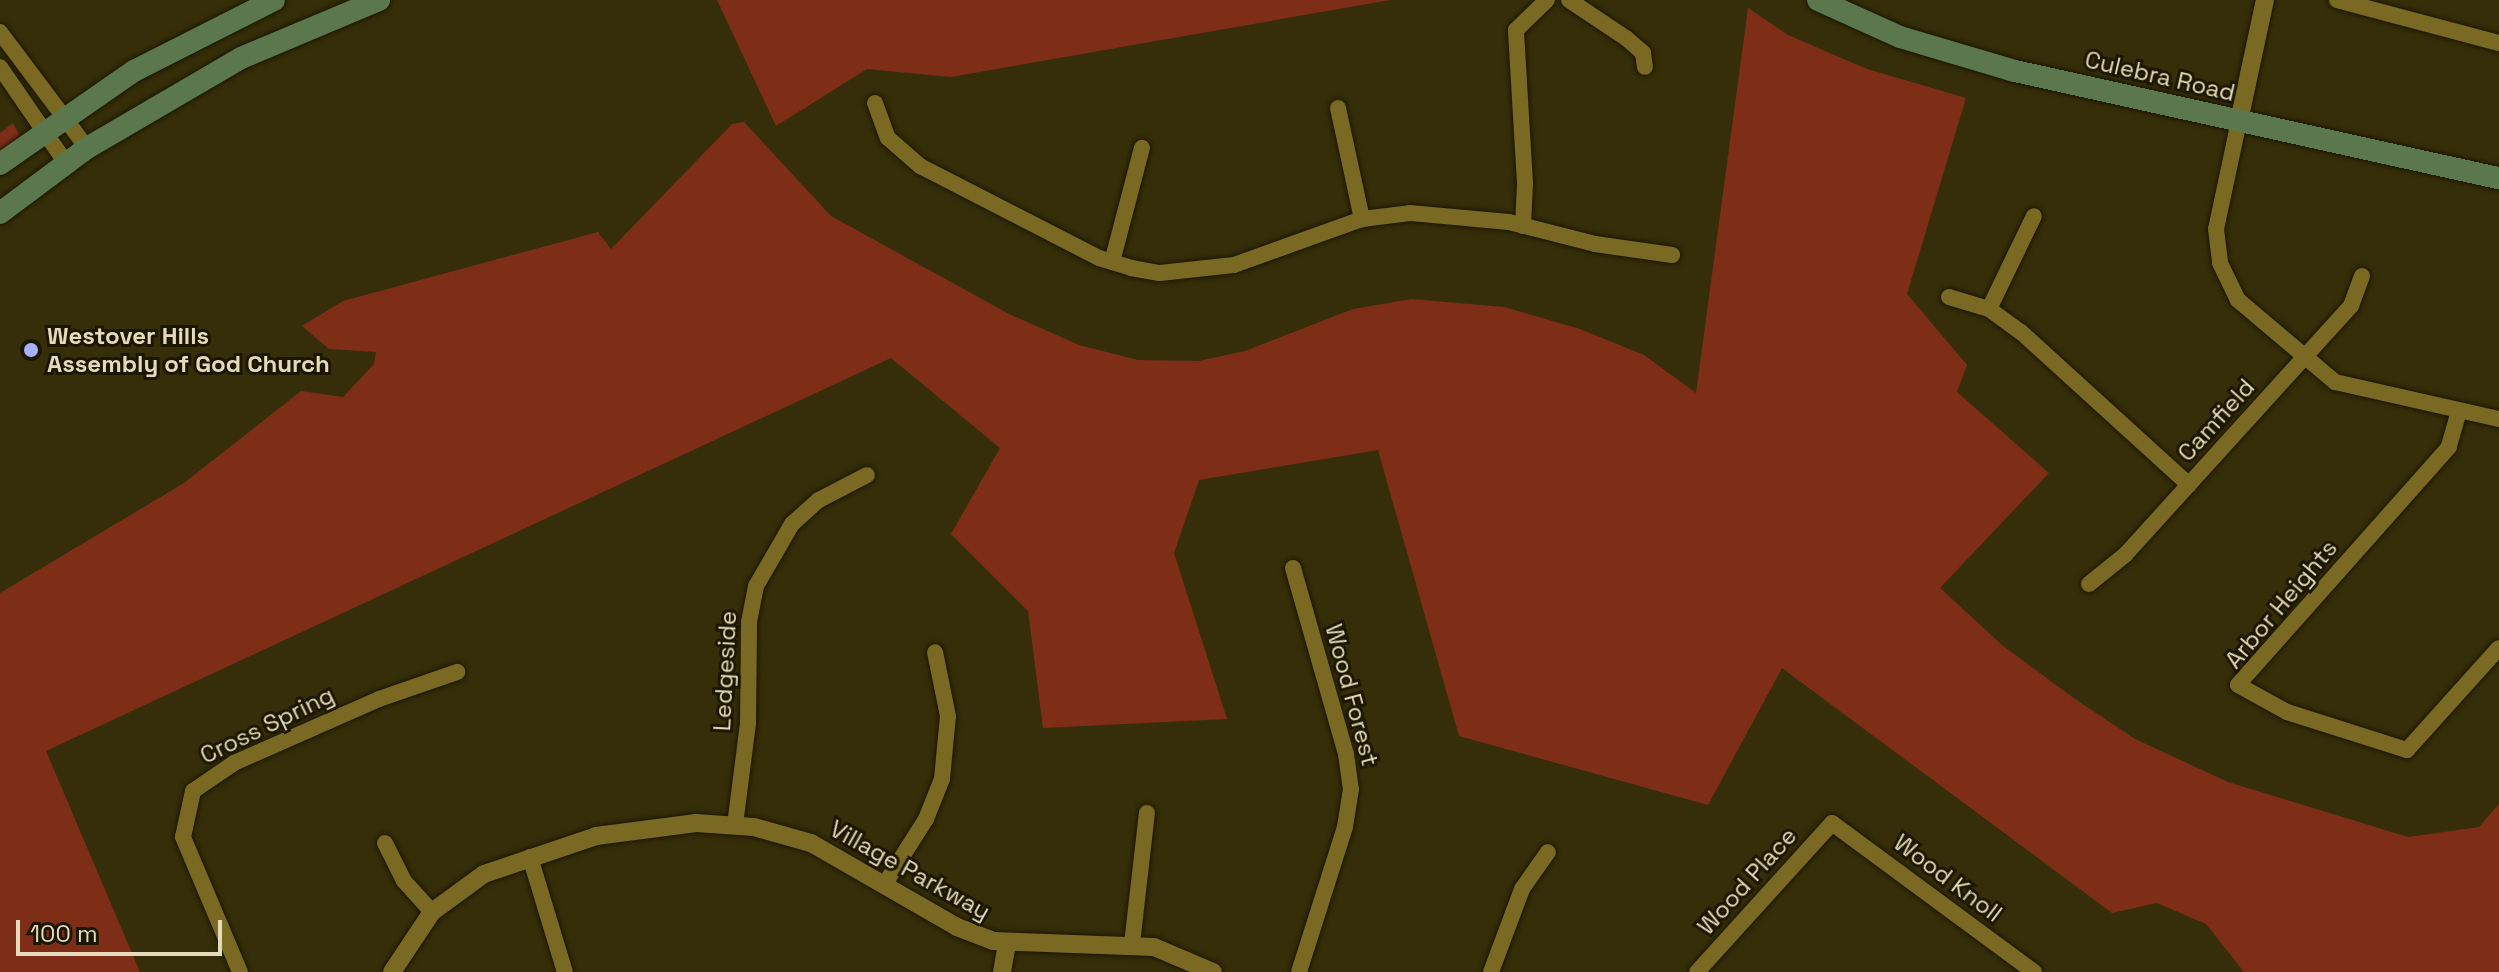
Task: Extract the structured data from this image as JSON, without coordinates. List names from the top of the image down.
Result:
{
  "streets": {
    "main road": ["Culebra Road"],
    "street": [
      "Camfield",
      "Arbor Heights",
      "Ledgeside",
      "Wood Forest",
      "Cross Spring",
      "Village Parkway",
      "Wood Knoll",
      "Wood Place"
    ]
  },
  "crossings": [
    ["Ledgeside", "Village Parkway"],
    ["Wood Knoll", "Wood Place"]
  ],
  "places": ["Westover Hills Assembly of God Church"],
  "scale_bar": "100 m"
}
